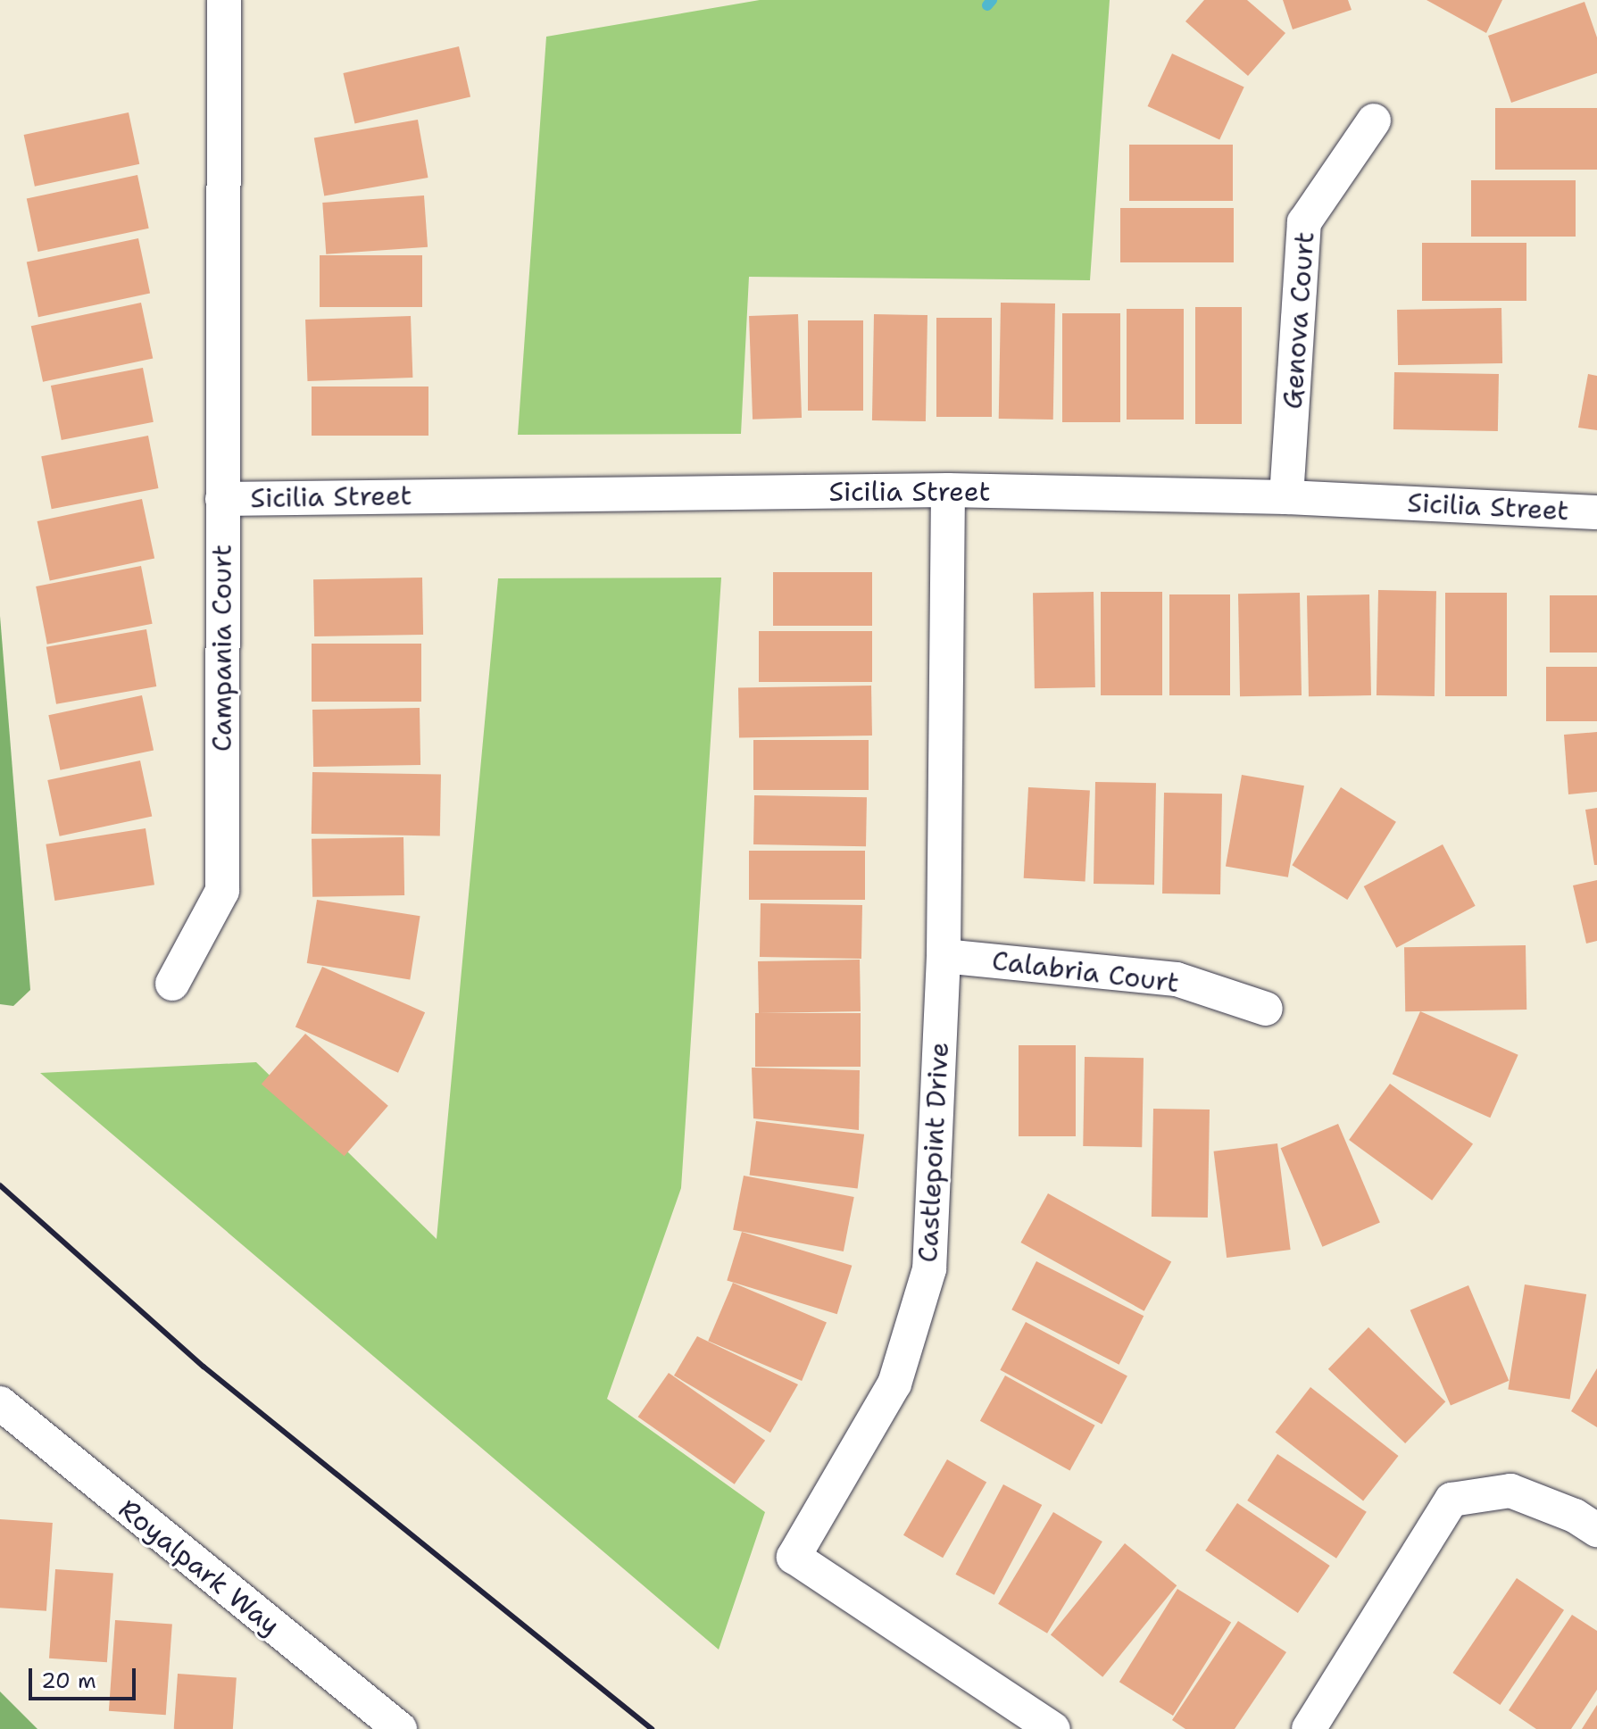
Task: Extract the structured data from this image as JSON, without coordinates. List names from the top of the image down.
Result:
{
  "streets": {
    "street": [
      "Genova Court",
      "Sicilia Street",
      "Campania Court",
      "Calabria Court",
      "Castlepoint Drive",
      "Royalpark Way"
    ]
  },
  "crossings": [
    ["Genova Court", "Sicilia Street"],
    ["Sicilia Street", "Campania Court"],
    ["Sicilia Street", "Castlepoint Drive"],
    ["Calabria Court", "Castlepoint Drive"]
  ],
  "scale_bar": "20 m"
}
